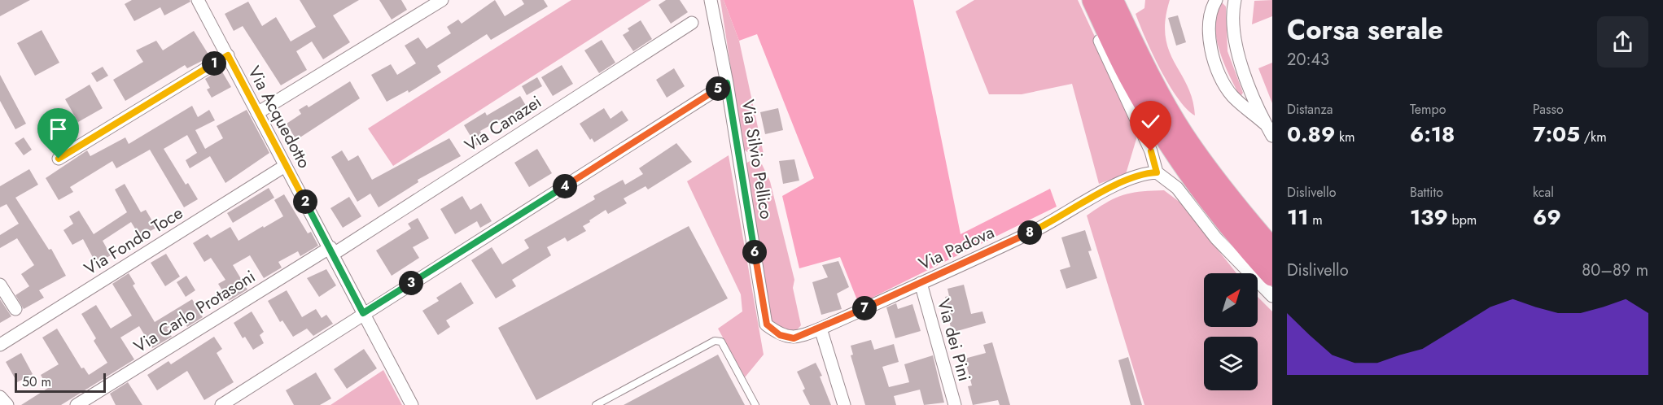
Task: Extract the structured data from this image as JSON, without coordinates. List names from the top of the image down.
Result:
{
  "streets": {
    "street": [
      "Via Acquedotto",
      "Via Canazei",
      "Via Silvio Pellico",
      "Via Fondo Toce",
      "Via Padova",
      "Via Carlo Protasoni",
      "Via dei Pini"
    ]
  },
  "crossings": [
    ["Via Acquedotto", "Via Canazei"],
    ["Via Acquedotto", "Via Fondo Toce"],
    ["Via Acquedotto", "Via Carlo Protasoni"],
    ["Via Canazei", "Via Carlo Protasoni"],
    ["Via Silvio Pellico", "Via Padova"],
    ["Via Padova", "Via dei Pini"]
  ],
  "scale_bar": "50 m",
  "north": "top right",
  "page": {
    "heading": ["Corsa serale", "20:43"],
    "pins": [
      "1",
      "5",
      "4",
      "2",
      "8",
      "6",
      "3",
      "7"
    ],
    "stats": [
      ["Distanza", "0.89 km"],
      ["Tempo", "6:18"],
      ["Passo", "7:05 /km"],
      ["Dislivello", "11 m"],
      ["Battito", "139 bpm"],
      ["kcal", "69"]
    ],
    "chart": ["Dislivello", "80–89 m"],
    "scale": "50 m"
  }
}
